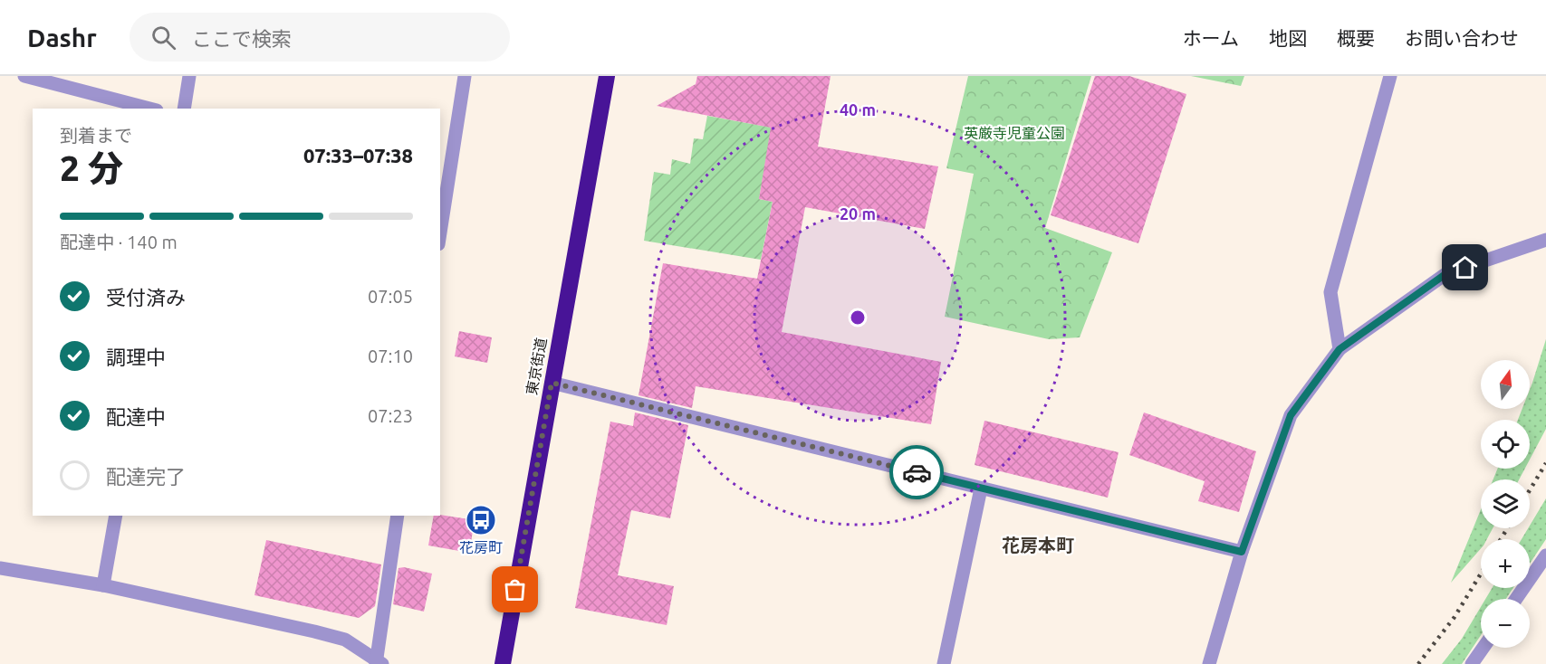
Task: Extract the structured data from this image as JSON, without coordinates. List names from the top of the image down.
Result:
{
  "streets": {
    "highway": ["東京街道"]
  },
  "districts": ["花房本町"],
  "parks": ["英厳寺児童公園"],
  "places": {
    "bus stop": ["花房町"]
  },
  "north": "top",
  "page": {
    "header": "Dashr",
    "search": "ここで検索",
    "nav": [
      "ホーム",
      "地図",
      "概要",
      "お問い合わせ"
    ],
    "heading": ["2 分", "到着まで", "07:33–07:38"],
    "bar": "配達中 · 140 m",
    "list": [
      ["受付済み", "07:05"],
      ["調理中", "07:10"],
      ["配達中", "07:23"],
      "配達完了"
    ],
    "map_buttons": ["+", "−"]
  },
  "rings": ["40 m", "20 m"]
}
